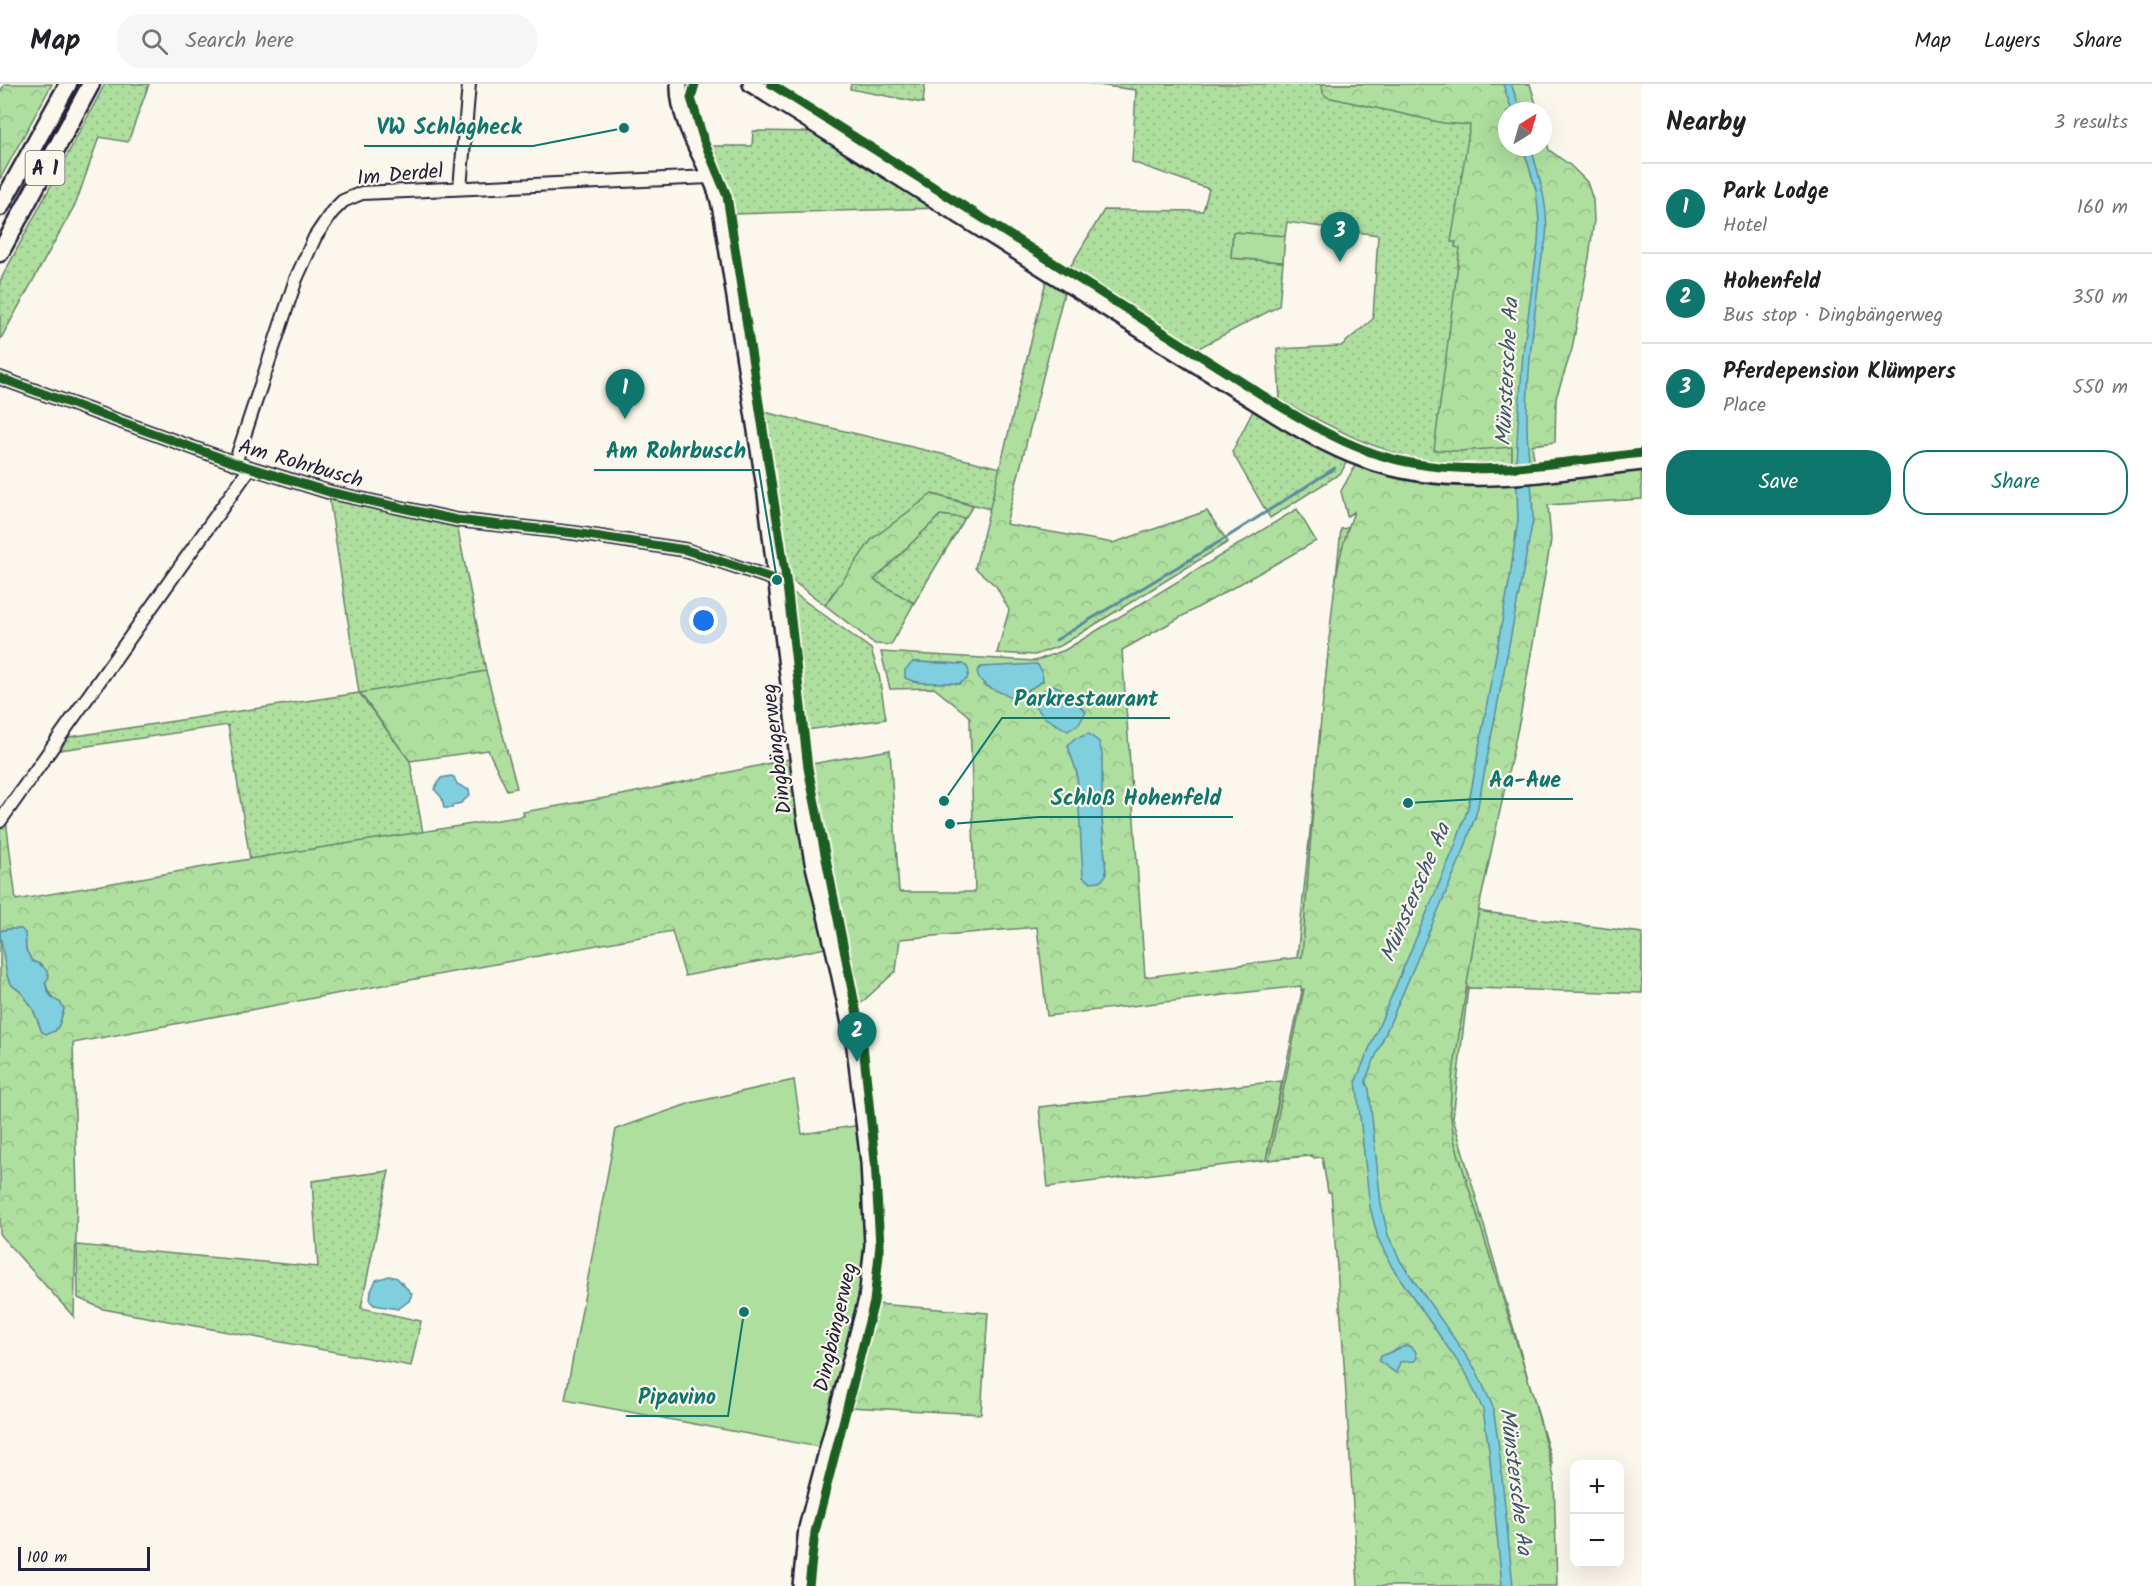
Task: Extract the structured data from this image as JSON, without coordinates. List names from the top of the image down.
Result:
{
  "streets": {
    "highway": ["A 1"],
    "main road": ["Dingbängerweg"],
    "street": ["Im Derdel", "Am Rohrbusch"]
  },
  "crossings": [
    ["Im Derdel", "Am Rohrbusch"],
    ["Im Derdel", "Dingbängerweg"],
    ["Am Rohrbusch", "Dingbängerweg"]
  ],
  "water": ["Münstersche Aa"],
  "places": [
    "VW Schlagheck",
    "Am Rohrbusch",
    "Parkrestaurant",
    "Aa-Aue",
    "Schloß Hohenfeld",
    "Pipavino"
  ],
  "scale_bar": "100 m",
  "north": "top right",
  "page": {
    "header": "Map",
    "search": "Search here",
    "nav": ["Map", "Layers", "Share"],
    "heading": ["Nearby", "3 results"],
    "list": [
      {
        "mark": "1",
        "name": "Park Lodge",
        "note": "Hotel",
        "value": "160 m"
      },
      {
        "mark": "2",
        "name": "Hohenfeld",
        "note": "Bus stop · Dingbängerweg",
        "value": "350 m"
      },
      {
        "mark": "3",
        "name": "Pferdepension Klümpers",
        "note": "Place",
        "value": "550 m"
      }
    ],
    "pins": ["3", "1", "2"],
    "buttons": ["Save", "Share"],
    "map_buttons": ["+", "−"],
    "scale": "100 m"
  }
}
